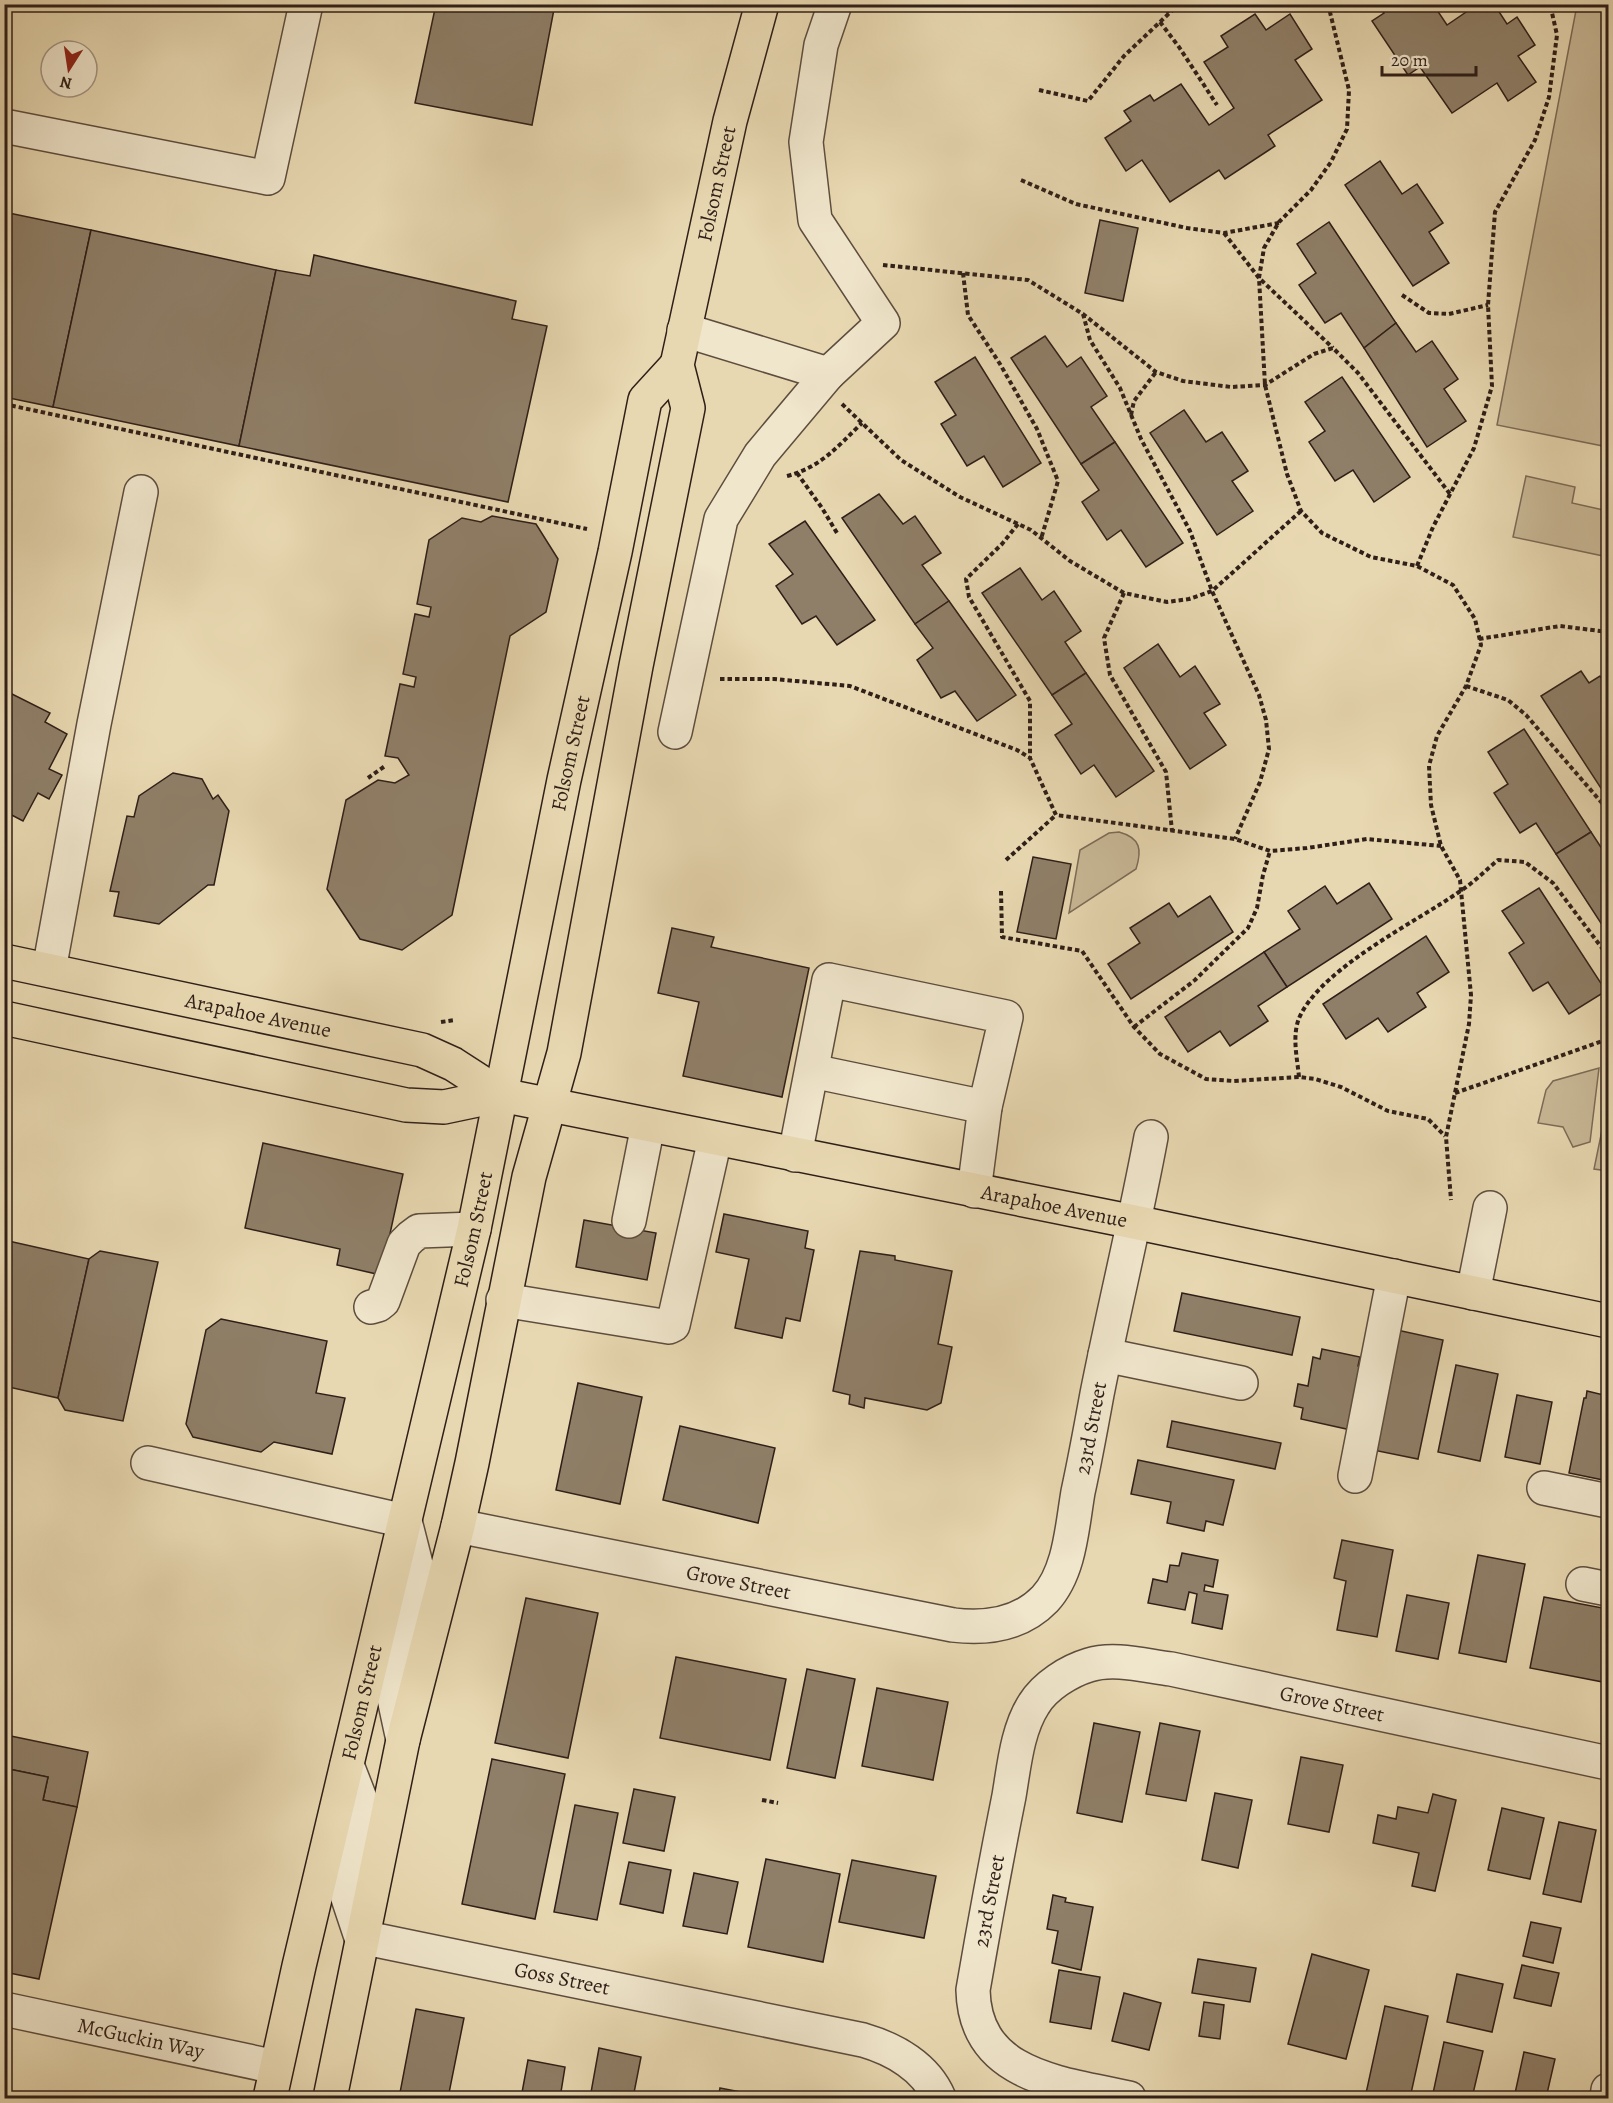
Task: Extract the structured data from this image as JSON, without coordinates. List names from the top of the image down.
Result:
{
  "streets": {
    "main road": ["Folsom Street", "Arapahoe Avenue"],
    "street": [
      "23rd Street",
      "Grove Street",
      "Goss Street",
      "McGuckin Way"
    ]
  },
  "crossings": [
    ["Folsom Street", "Arapahoe Avenue"],
    ["Folsom Street", "Grove Street"],
    ["Folsom Street", "Goss Street"],
    ["Folsom Street", "McGuckin Way"],
    ["Arapahoe Avenue", "23rd Street"],
    ["23rd Street", "Grove Street"]
  ],
  "scale_bar": "20 m",
  "north": "bottom"
}
